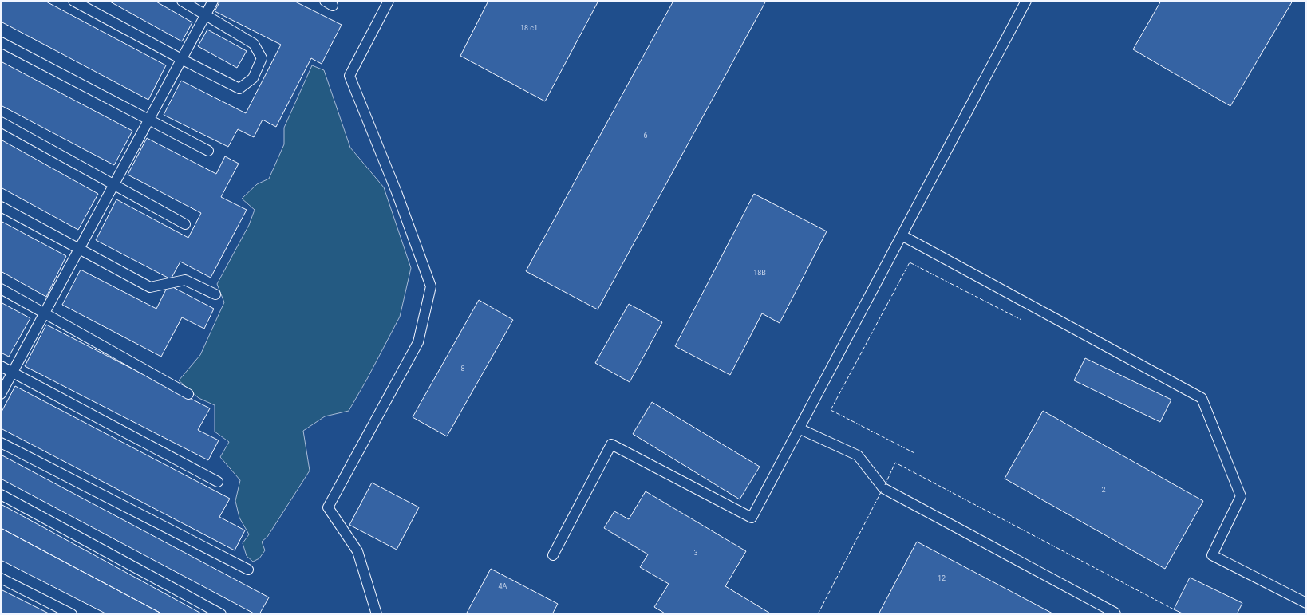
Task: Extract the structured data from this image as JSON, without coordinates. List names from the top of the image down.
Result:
{
  "house_numbers": [
    "18 с1",
    "6",
    "18В",
    "8",
    "2",
    "3",
    "12",
    "4А"
  ]
}
